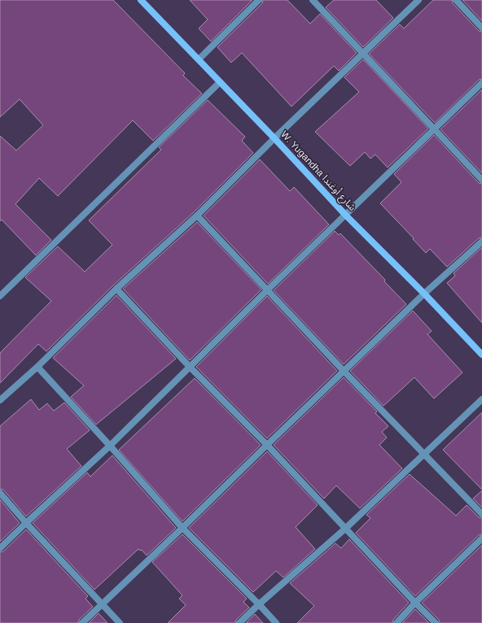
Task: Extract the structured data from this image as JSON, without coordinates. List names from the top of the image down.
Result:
{
  "streets": {
    "street": ["W. Yugandha شارع أوغندا"]
  }
}
